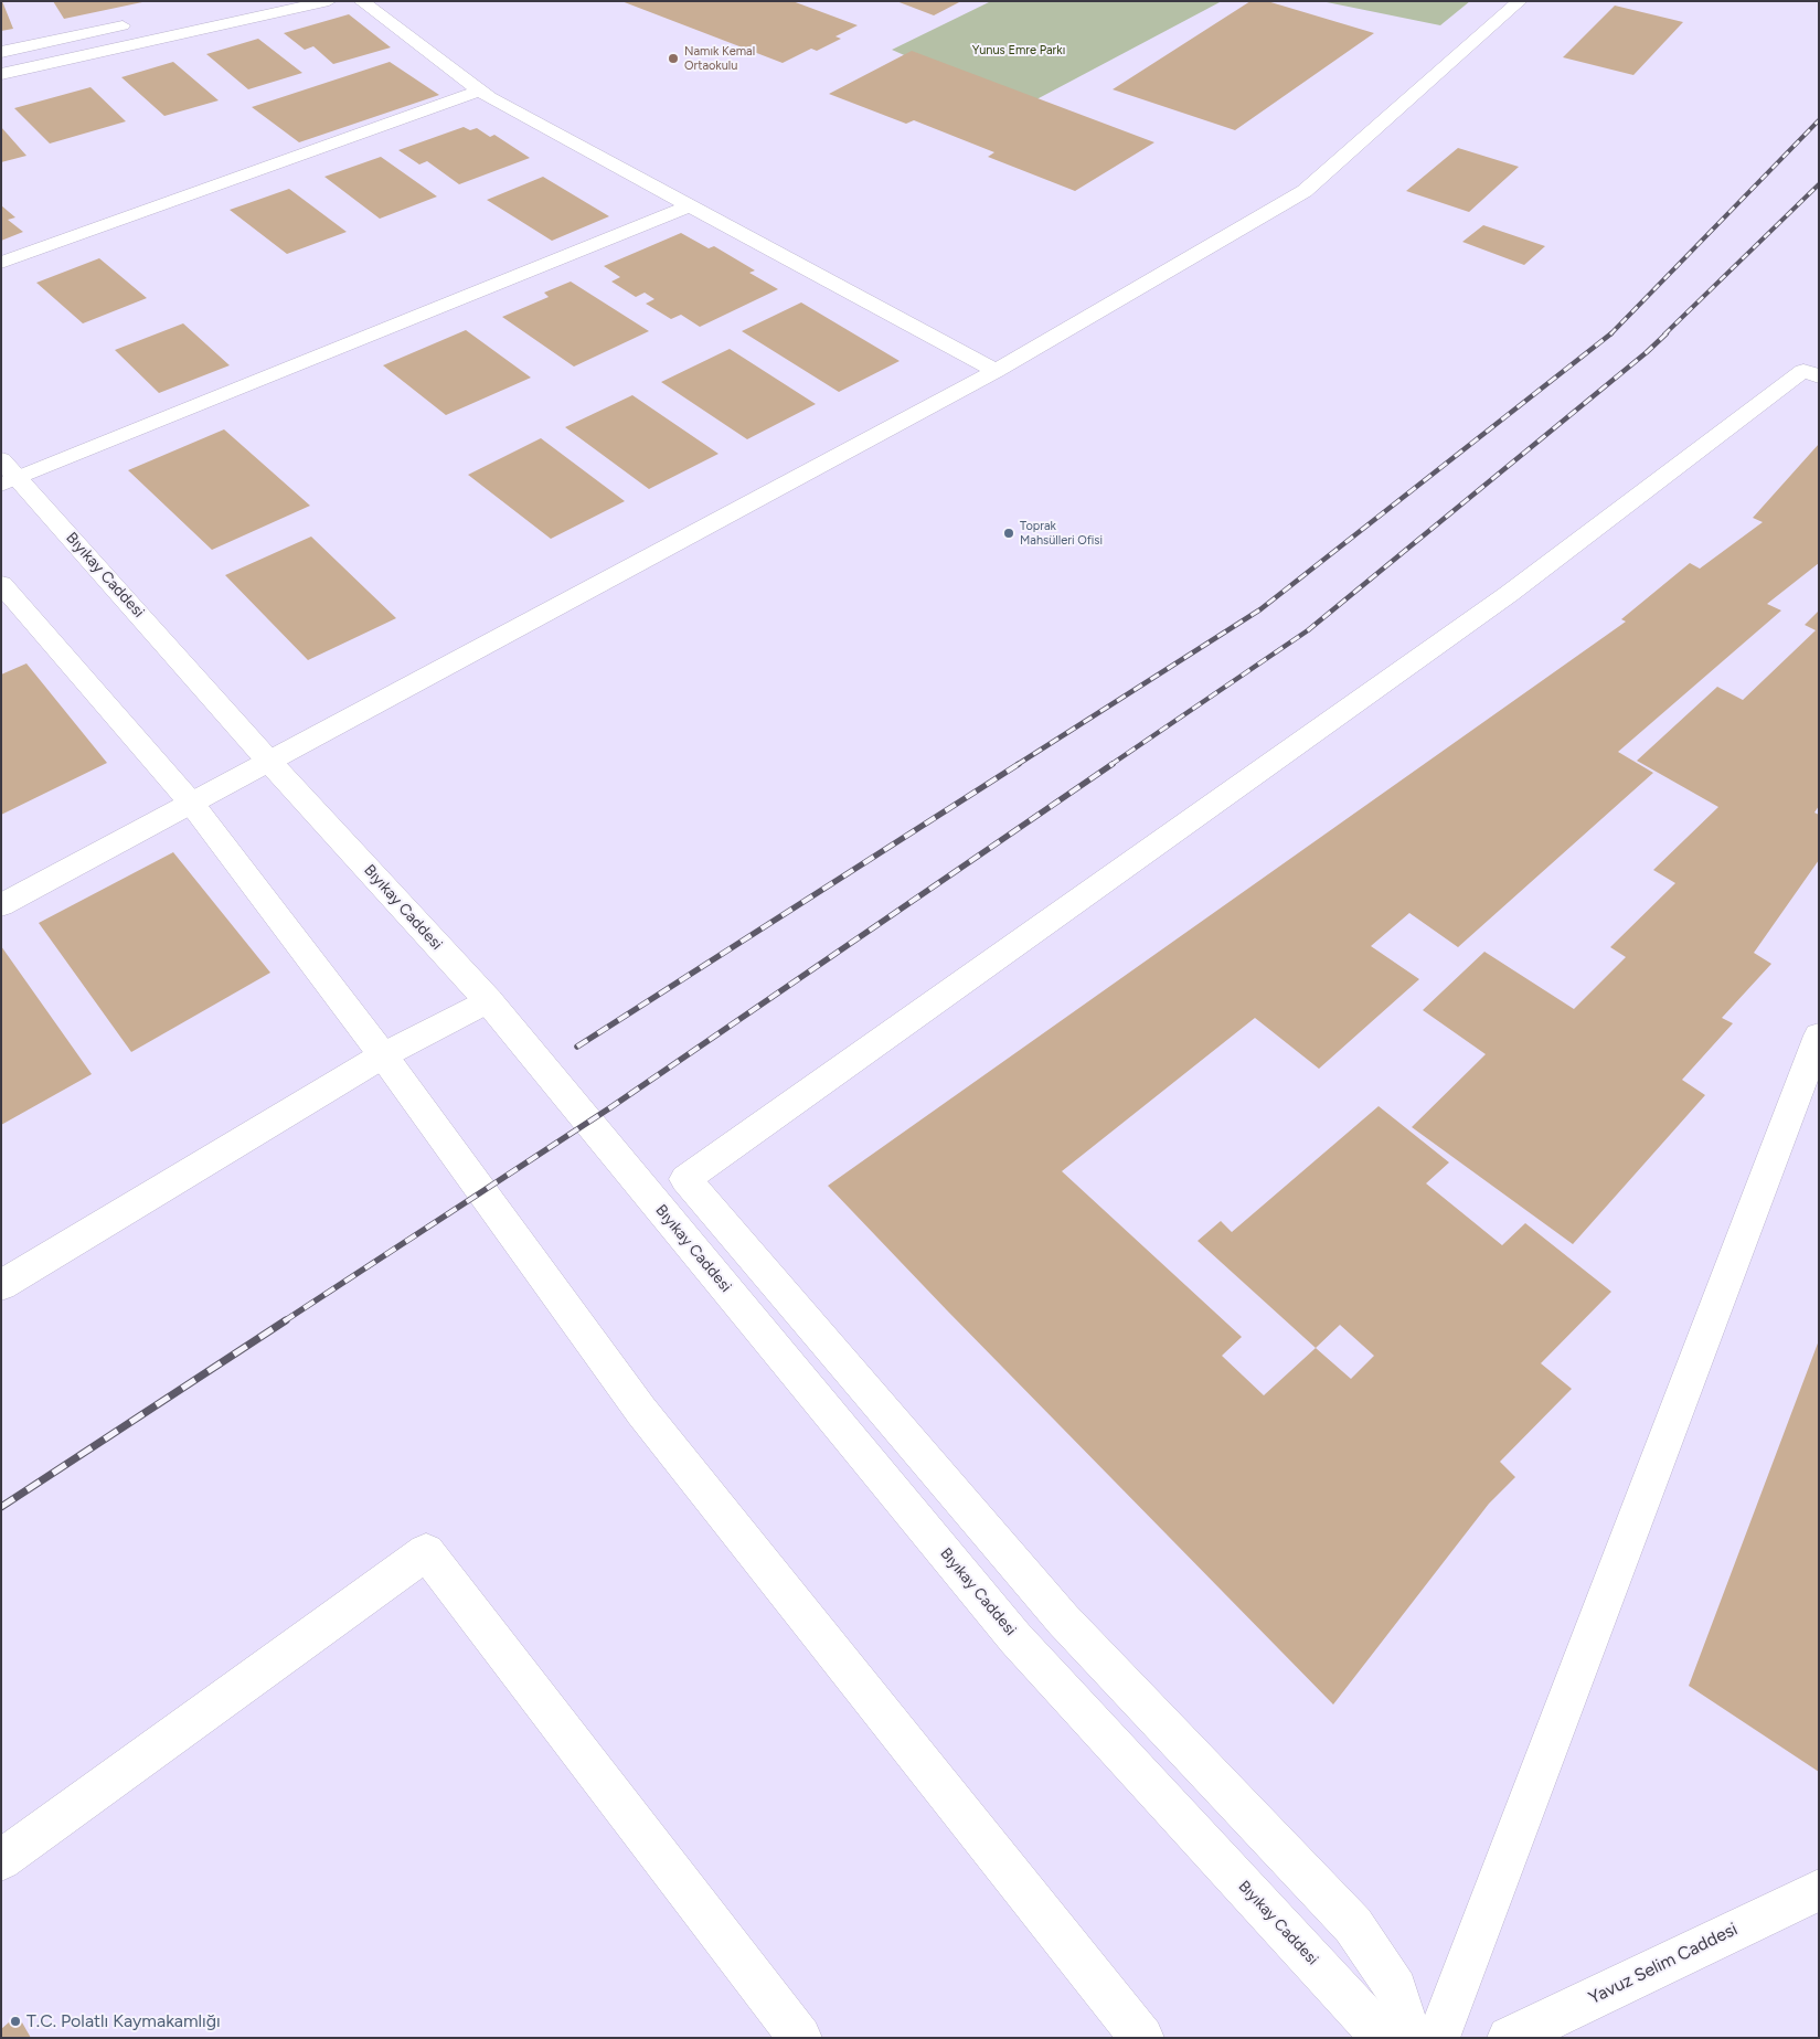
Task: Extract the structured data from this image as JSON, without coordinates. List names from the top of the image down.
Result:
{
  "streets": {
    "street": ["Bıyıkay Caddesi", "Yavuz Selim Caddesi"]
  },
  "parks": ["Yunus Emre Parkı"],
  "places": ["Namık Kemal Ortaokulu", "Toprak Mahsülleri Ofisi", "T.C. Polatlı Kaymakamlığı"]
}
